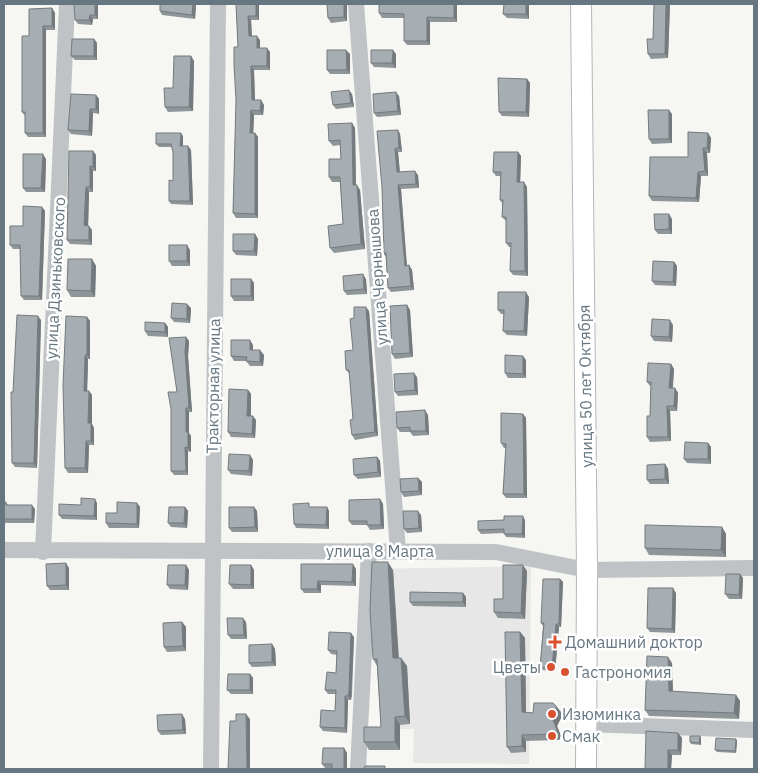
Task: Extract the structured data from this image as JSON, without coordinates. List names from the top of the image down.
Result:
{
  "streets": {
    "main road": ["улица 50 лет Октября"],
    "street": [
      "улица Чернышова",
      "улица Дзиньковского",
      "Тракторная улица",
      "улица 8 Марта"
    ]
  },
  "crossings": [
    ["улица Чернышова", "улица 8 Марта"],
    ["улица Дзиньковского", "улица 8 Марта"],
    ["Тракторная улица", "улица 8 Марта"],
    ["улица 50 лет Октября", "улица 8 Марта"]
  ],
  "places": {
    "health": ["Домашний доктор"],
    "other": [
      "Цветы",
      "Гастрономия",
      "Изюминка",
      "Смак"
    ]
  }
}
